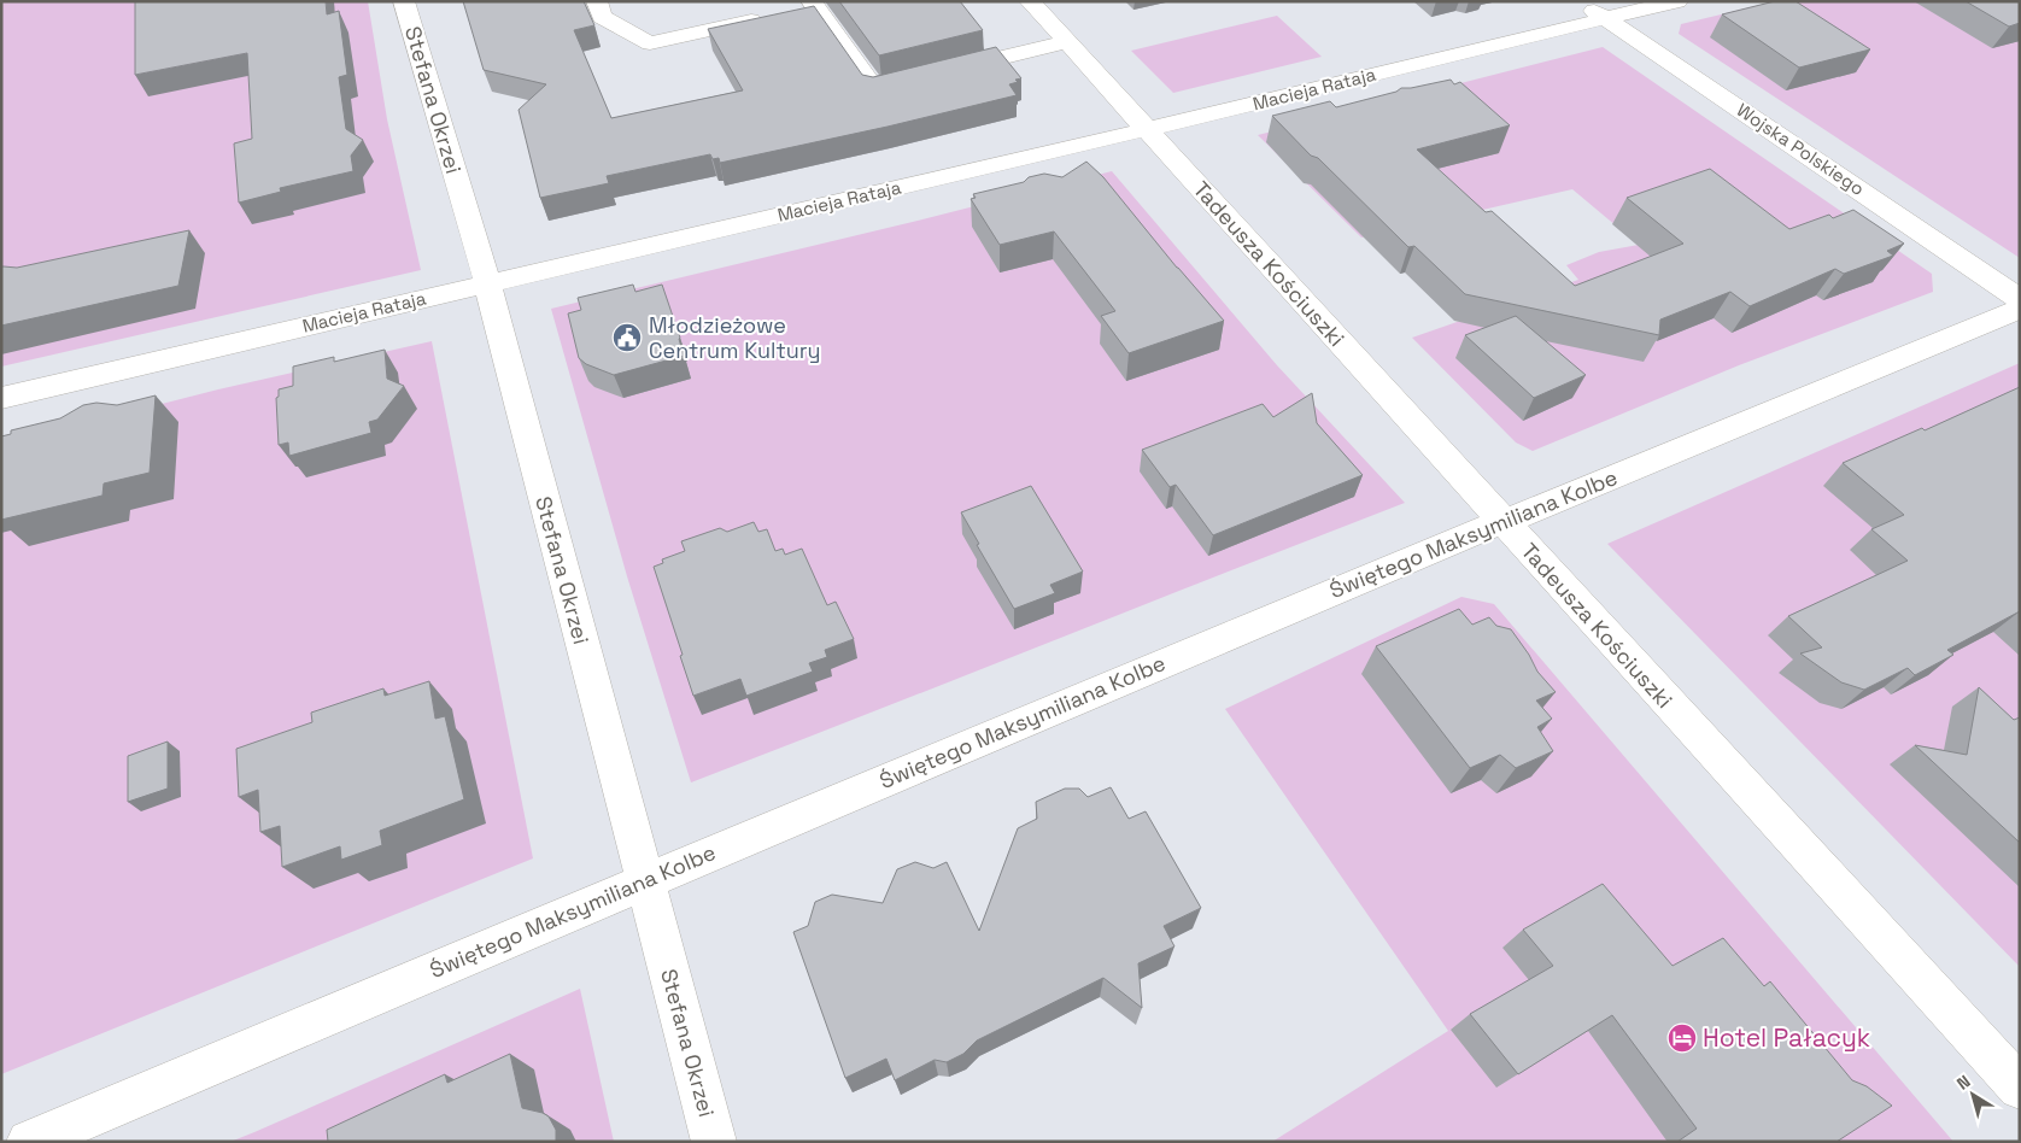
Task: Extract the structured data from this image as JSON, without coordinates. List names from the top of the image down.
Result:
{
  "streets": {
    "street": [
      "Macieja Rataja",
      "Stefana Okrzei",
      "Wojska Polskiego",
      "Tadeusza Kościuszki",
      "Świętego Maksymiliana Kolbe"
    ]
  },
  "crossings": [
    ["Macieja Rataja", "Stefana Okrzei"],
    ["Macieja Rataja", "Wojska Polskiego"],
    ["Macieja Rataja", "Tadeusza Kościuszki"],
    ["Stefana Okrzei", "Świętego Maksymiliana Kolbe"],
    ["Tadeusza Kościuszki", "Świętego Maksymiliana Kolbe"]
  ],
  "places": {
    "public building": ["Młodzieżowe Centrum Kultury"],
    "hotel": ["Hotel Pałacyk"]
  },
  "north": "top left"
}
